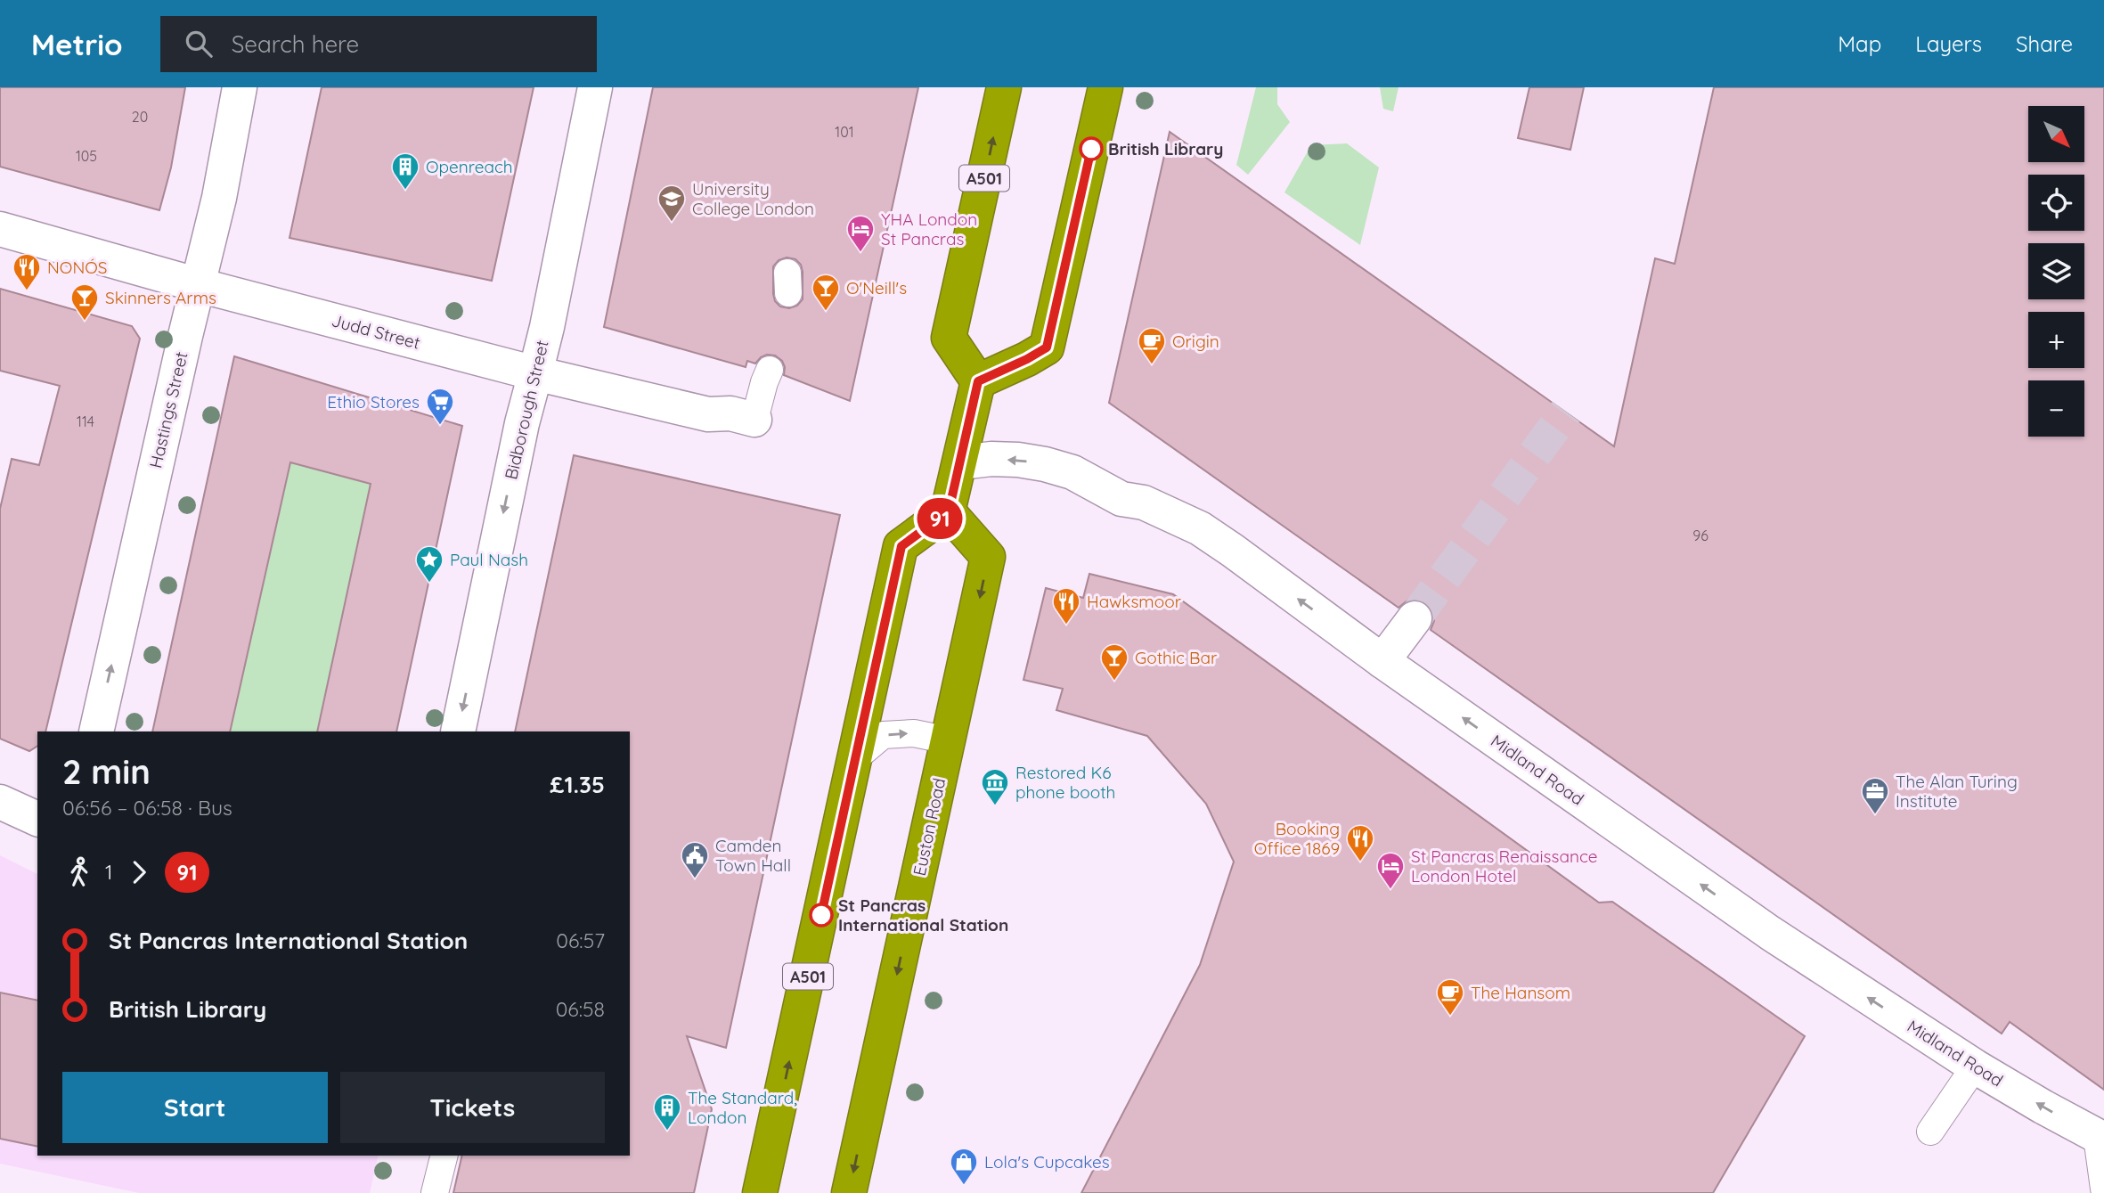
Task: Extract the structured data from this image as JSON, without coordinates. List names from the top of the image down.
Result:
{
  "streets": {
    "highway": ["A501", "Euston Road"],
    "street": [
      "Judd Street",
      "Hastings Street",
      "Bidborough Street",
      "Midland Road"
    ]
  },
  "crossings": [
    ["A501", "Euston Road"],
    ["Judd Street", "Hastings Street"],
    ["Judd Street", "Bidborough Street"]
  ],
  "one_way": ["Hastings Street", "Bidborough Street", "Midland Road"],
  "places": {
    "other": ["British Library", "St Pancras International Station"],
    "building": ["Openreach", "The Standard, London"],
    "school or university": ["University College London"],
    "hotel": ["YHA London St Pancras", "St Pancras Renaissance London Hotel"],
    "restaurant": ["NONÓS", "Hawksmoor", "Booking Office 1869"],
    "bar": ["O'Neill's", "Skinners Arms", "Gothic Bar"],
    "cafe": ["Origin", "The Hansom"],
    "supermarket": ["Ethio Stores"],
    "place": ["Paul Nash"],
    "museum": ["Restored K6 phone booth"],
    "office": ["The Alan Turing Institute"],
    "public building": ["Camden Town Hall"],
    "shop": ["Lola's Cupcakes"]
  },
  "lines": ["bus line 91"],
  "house_numbers": [
    "20",
    "101",
    "105",
    "114",
    "96"
  ],
  "north": "bottom right",
  "page": {
    "header": "Metrio",
    "search": "Search here",
    "nav": ["Map", "Layers", "Share"],
    "on_map": "91",
    "map_buttons": ["+", "−"],
    "heading": ["2 min", "06:56 – 06:58 · Bus", "£1.35"],
    "legs": ["1", "91"],
    "list": [
      {
        "name": "St Pancras International Station",
        "value": "06:57"
      },
      {
        "name": "British Library",
        "value": "06:58"
      }
    ],
    "buttons": ["Start", "Tickets"]
  }
}
